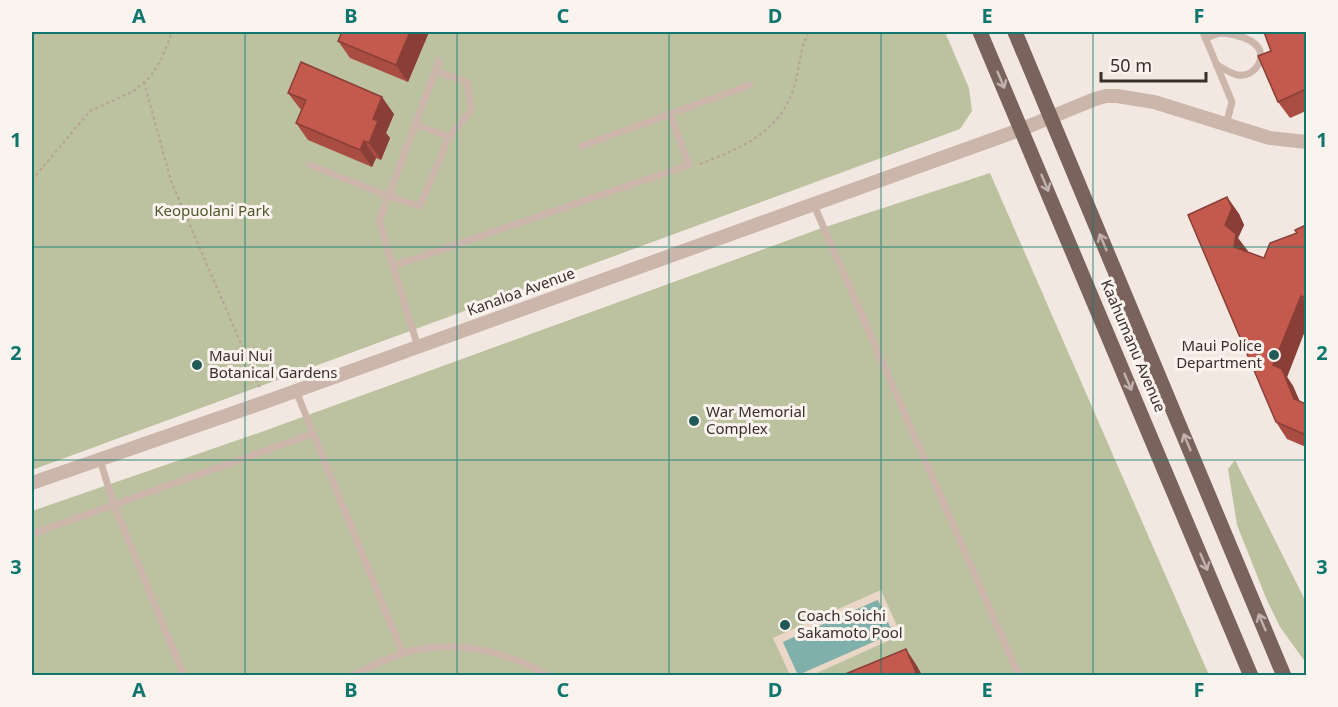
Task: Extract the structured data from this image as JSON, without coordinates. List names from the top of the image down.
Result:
{
  "streets": {
    "main road": ["Kaahumanu Avenue"],
    "street": ["Kanaloa Avenue"]
  },
  "crossings": [
    ["Kanaloa Avenue", "Kaahumanu Avenue"]
  ],
  "parks": ["Keopuolani Park"],
  "places": [
    "Maui Police Department",
    "Maui Nui Botanical Gardens",
    "War Memorial Complex",
    "Coach Soichi Sakamoto Pool"
  ],
  "scale_bar": "50 m",
  "grid": {
    "columns": [
      "A",
      "B",
      "C",
      "D",
      "E",
      "F"
    ],
    "rows": ["1", "2", "3"]
  }
}
